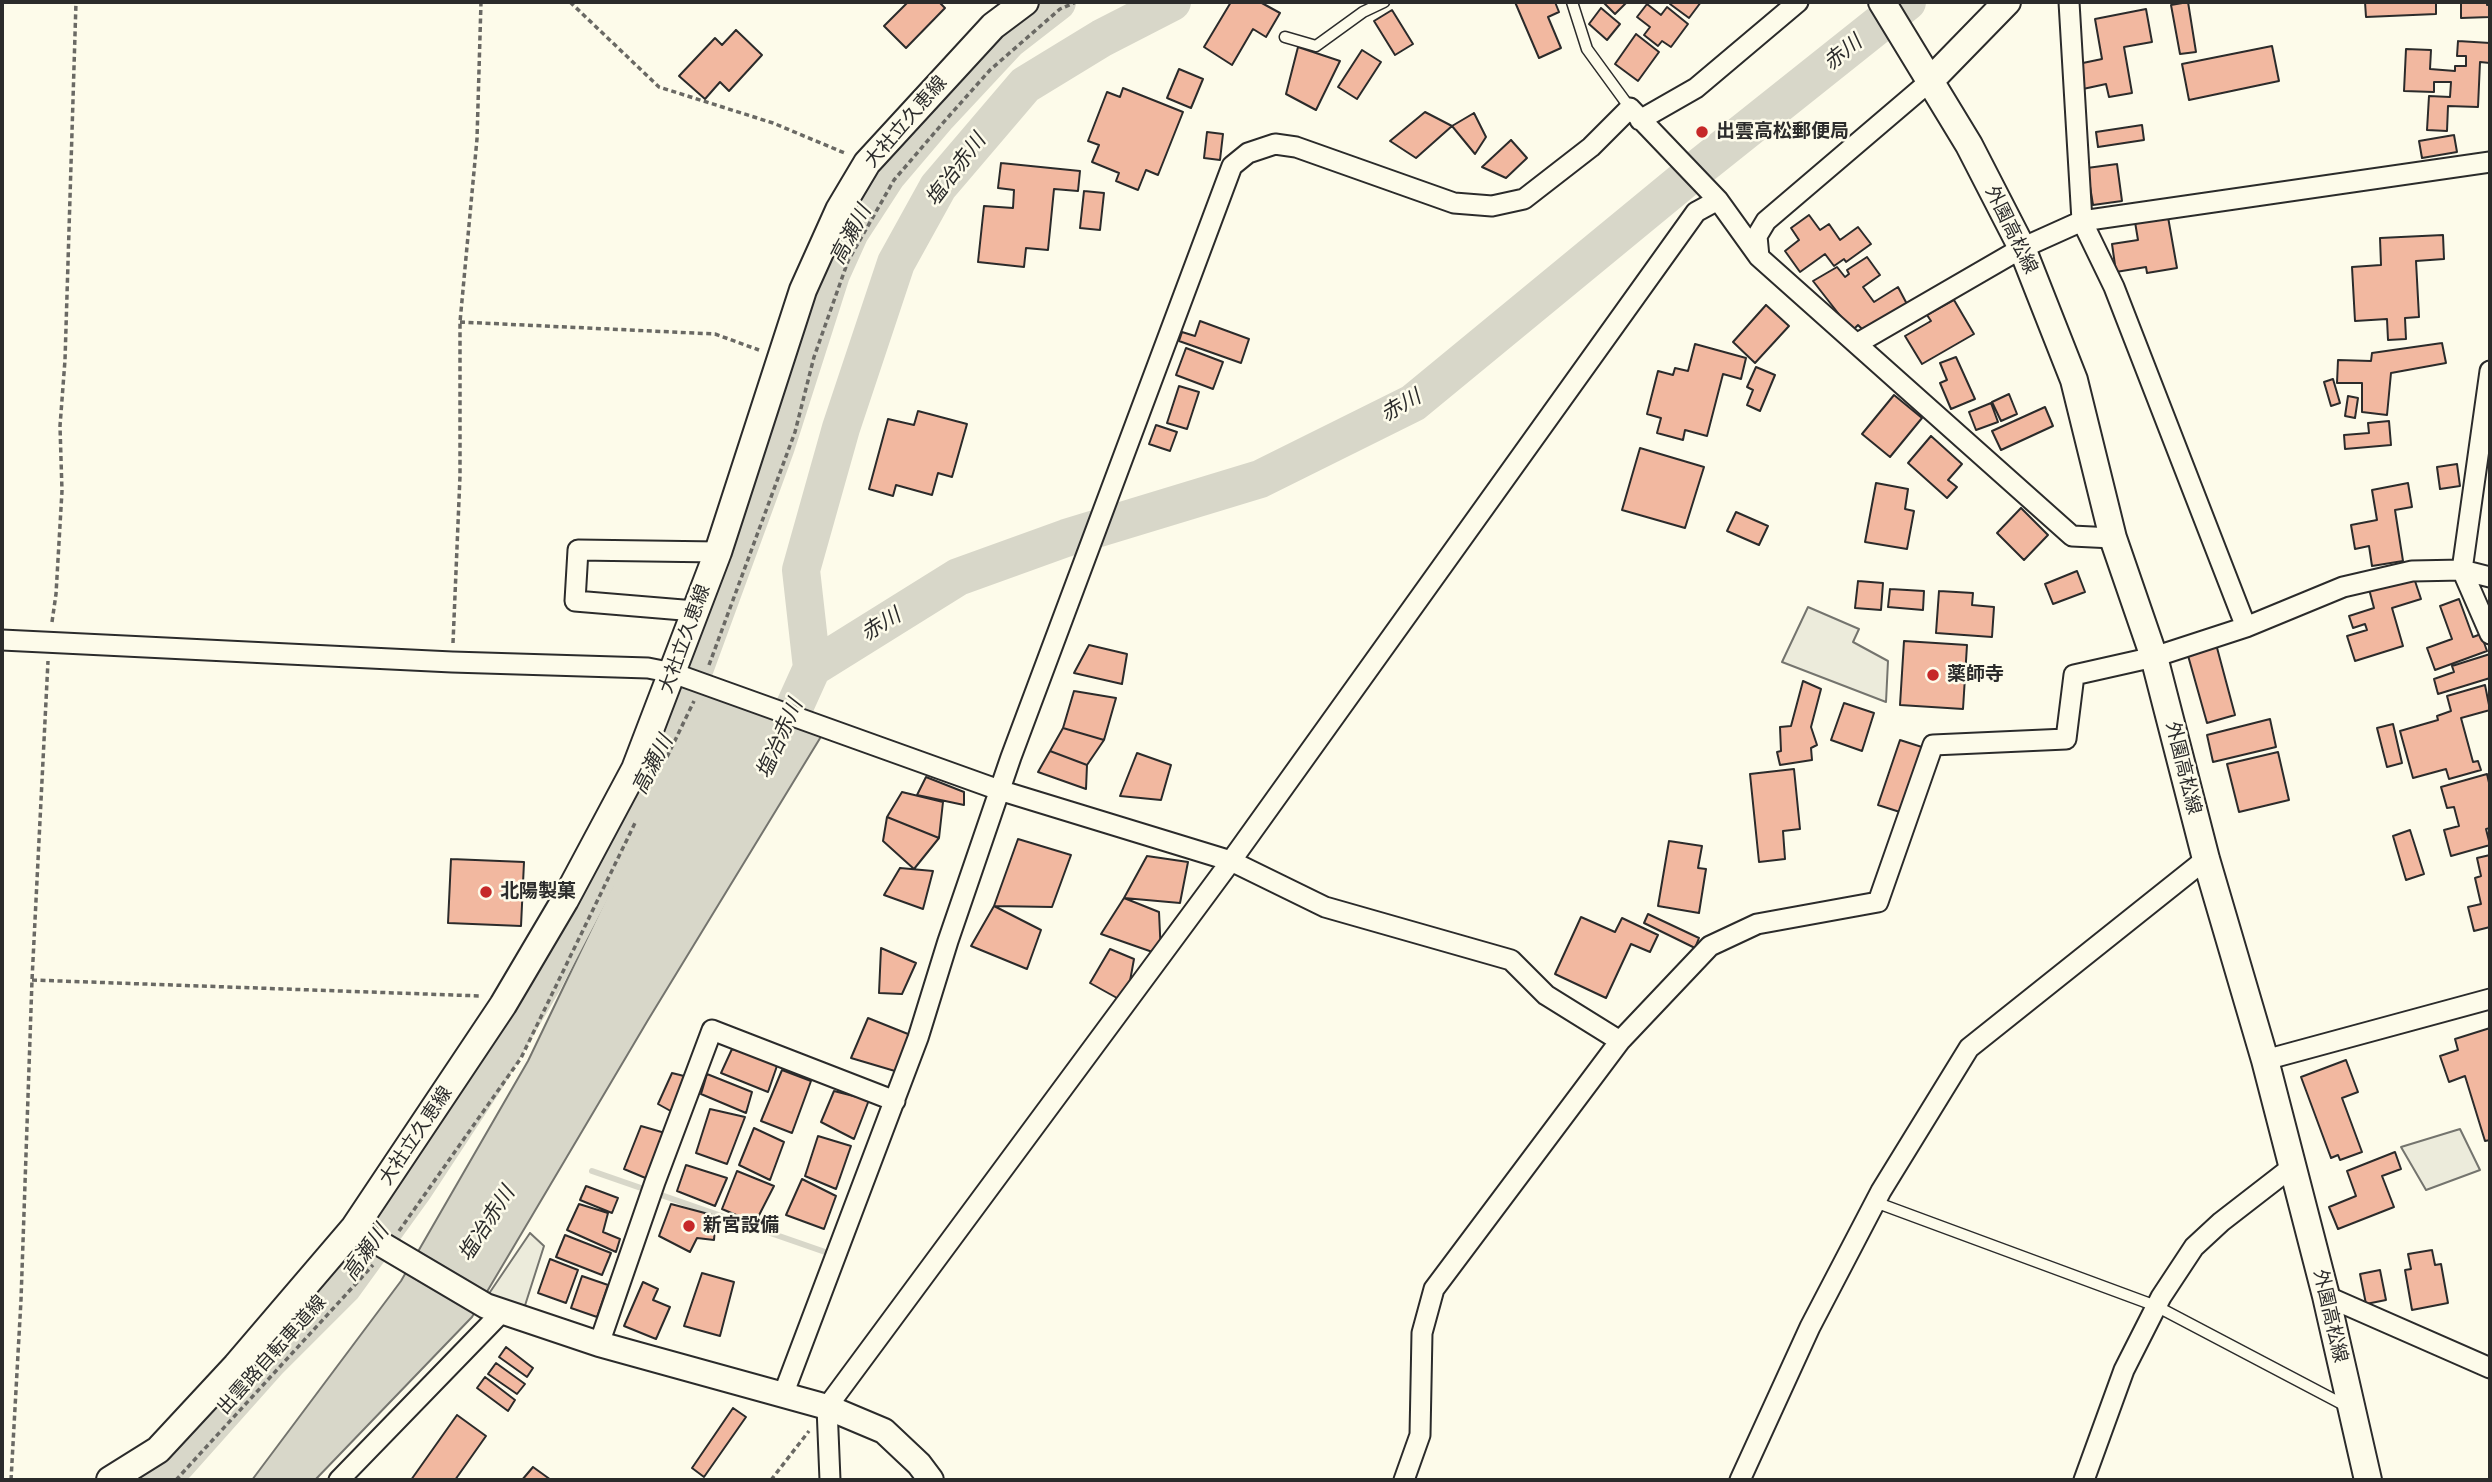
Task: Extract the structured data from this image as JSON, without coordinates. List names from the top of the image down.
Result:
{
  "streets": {
    "main road": ["大社立久恵線", "外園高松線"],
    "path": ["出雲路自転車道線"]
  },
  "water": ["赤川", "塩冶赤川", "高瀬川"],
  "places": [
    "出雲高松郵便局",
    "薬師寺",
    "北陽製菓",
    "新宮設備"
  ]
}
